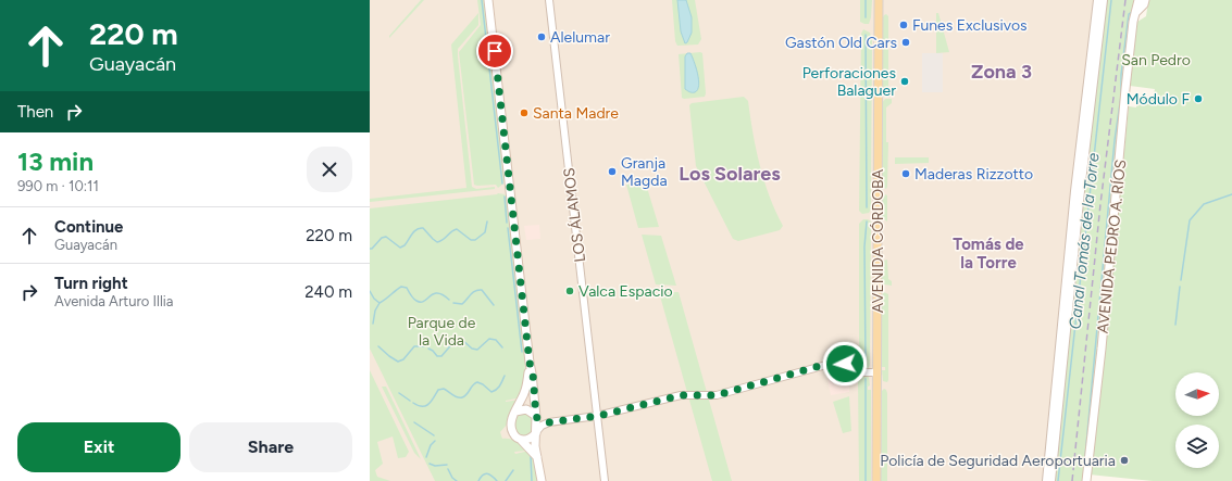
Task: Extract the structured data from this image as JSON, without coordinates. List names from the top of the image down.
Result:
{
  "streets": {
    "main road": ["AVENIDA CÓRDOBA", "AVENIDA PEDRO A. RÍOS"],
    "street": ["LOS ÁLAMOS"]
  },
  "districts": ["Zona 3", "Los Solares", "Tomás de la Torre"],
  "water": ["Canal Tomás de la Torre"],
  "parks": ["San Pedro", "Parque de la Vida"],
  "places": [
    "Funes Exclusivos",
    "Alelumar",
    "Gastón Old Cars",
    "Perforaciones Balaguer",
    "Módulo F",
    "Santa Madre",
    "Granja Magda",
    "Maderas Rizzotto",
    "Valca Espacio",
    "Policía de Seguridad Aeroportuaria"
  ],
  "north": "right",
  "page": {
    "turn": ["220 m", "Guayacán"],
    "then": "Then",
    "heading": ["13 min", "990 m · 10:11"],
    "list": [
      {
        "name": "Continue",
        "note": "Guayacán",
        "value": "220 m"
      },
      {
        "name": "Turn right",
        "note": "Avenida Arturo Illia",
        "value": "240 m"
      }
    ],
    "buttons": ["Exit", "Share"]
  }
}
